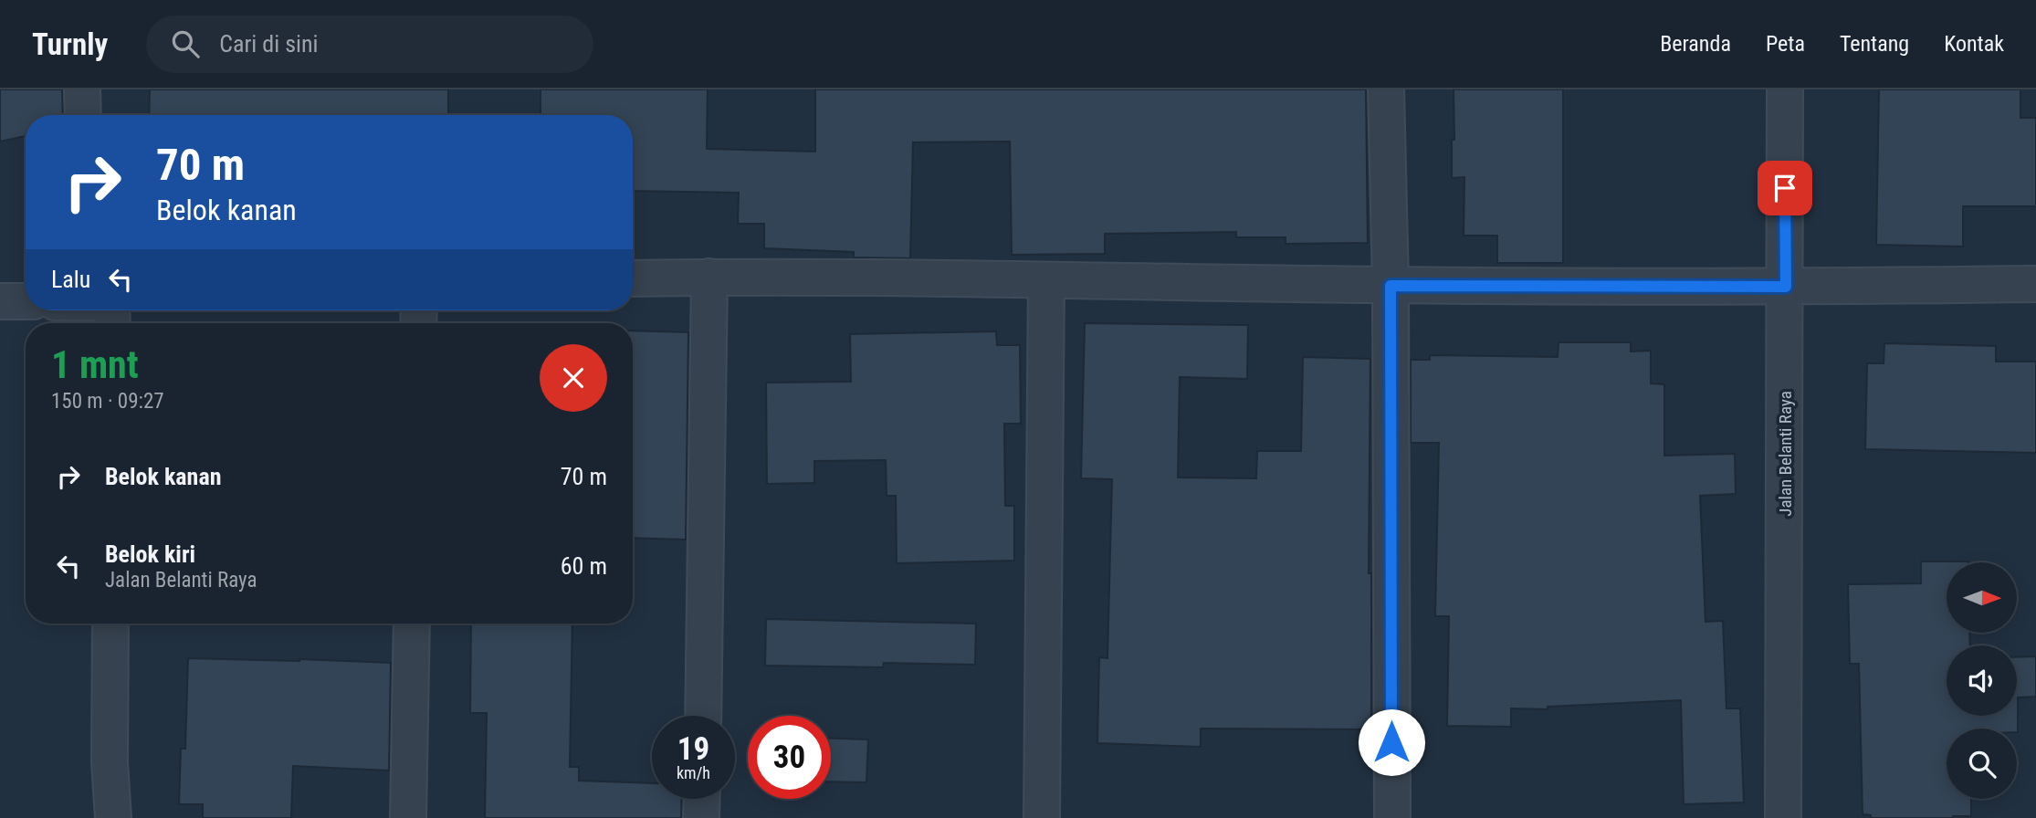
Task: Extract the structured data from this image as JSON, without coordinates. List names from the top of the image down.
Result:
{
  "streets": {
    "street": ["Jalan Belanti Raya"]
  },
  "north": "right",
  "page": {
    "header": "Turnly",
    "search": "Cari di sini",
    "nav": [
      "Beranda",
      "Peta",
      "Tentang",
      "Kontak"
    ],
    "turn": ["70 m", "Belok kanan"],
    "then": "Lalu",
    "heading": ["1 mnt", "150 m · 09:27"],
    "list": [
      {
        "name": "Belok kanan",
        "value": "70 m"
      },
      {
        "name": "Belok kiri",
        "note": "Jalan Belanti Raya",
        "value": "60 m"
      }
    ],
    "speed": "19 km/h",
    "limit": "30"
  }
}
